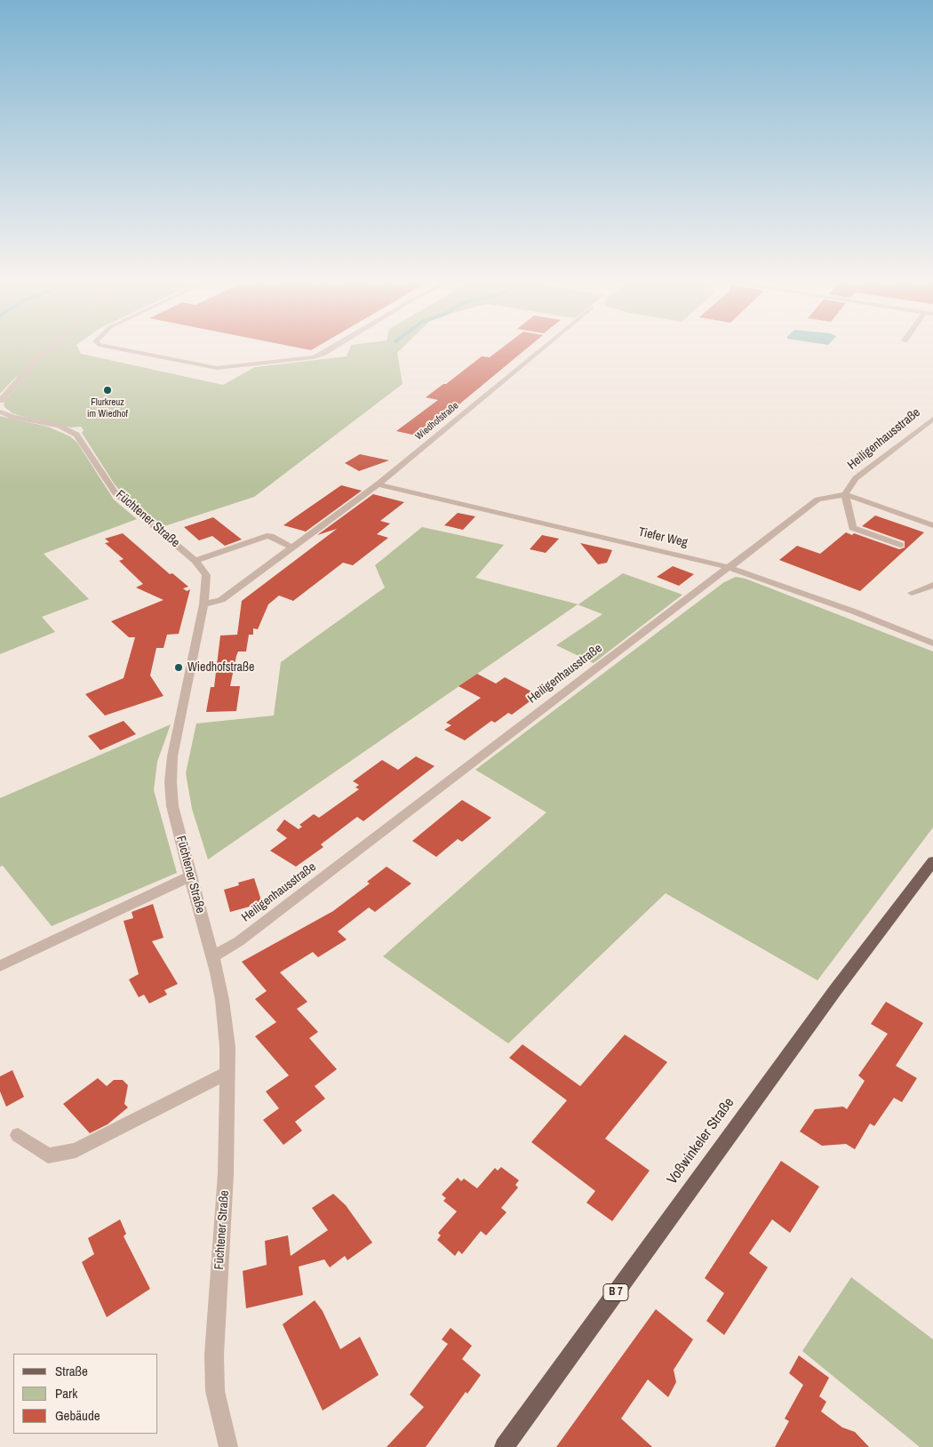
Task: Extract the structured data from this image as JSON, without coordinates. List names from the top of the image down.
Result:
{
  "streets": {
    "main road": ["Voßwinkeler Straße", "B 7"],
    "street": [
      "Wiedhofstraße",
      "Heiligenhausstraße",
      "Füchtener Straße",
      "Tiefer Weg"
    ]
  },
  "crossings": [
    ["Wiedhofstraße", "Füchtener Straße"],
    ["Wiedhofstraße", "Tiefer Weg"],
    ["Heiligenhausstraße", "Füchtener Straße"],
    ["Heiligenhausstraße", "Tiefer Weg"]
  ],
  "places": ["Flurkreuz im Wiedhof", "Wiedhofstraße"],
  "legend": ["Straße", "Park", "Gebäude"]
}
